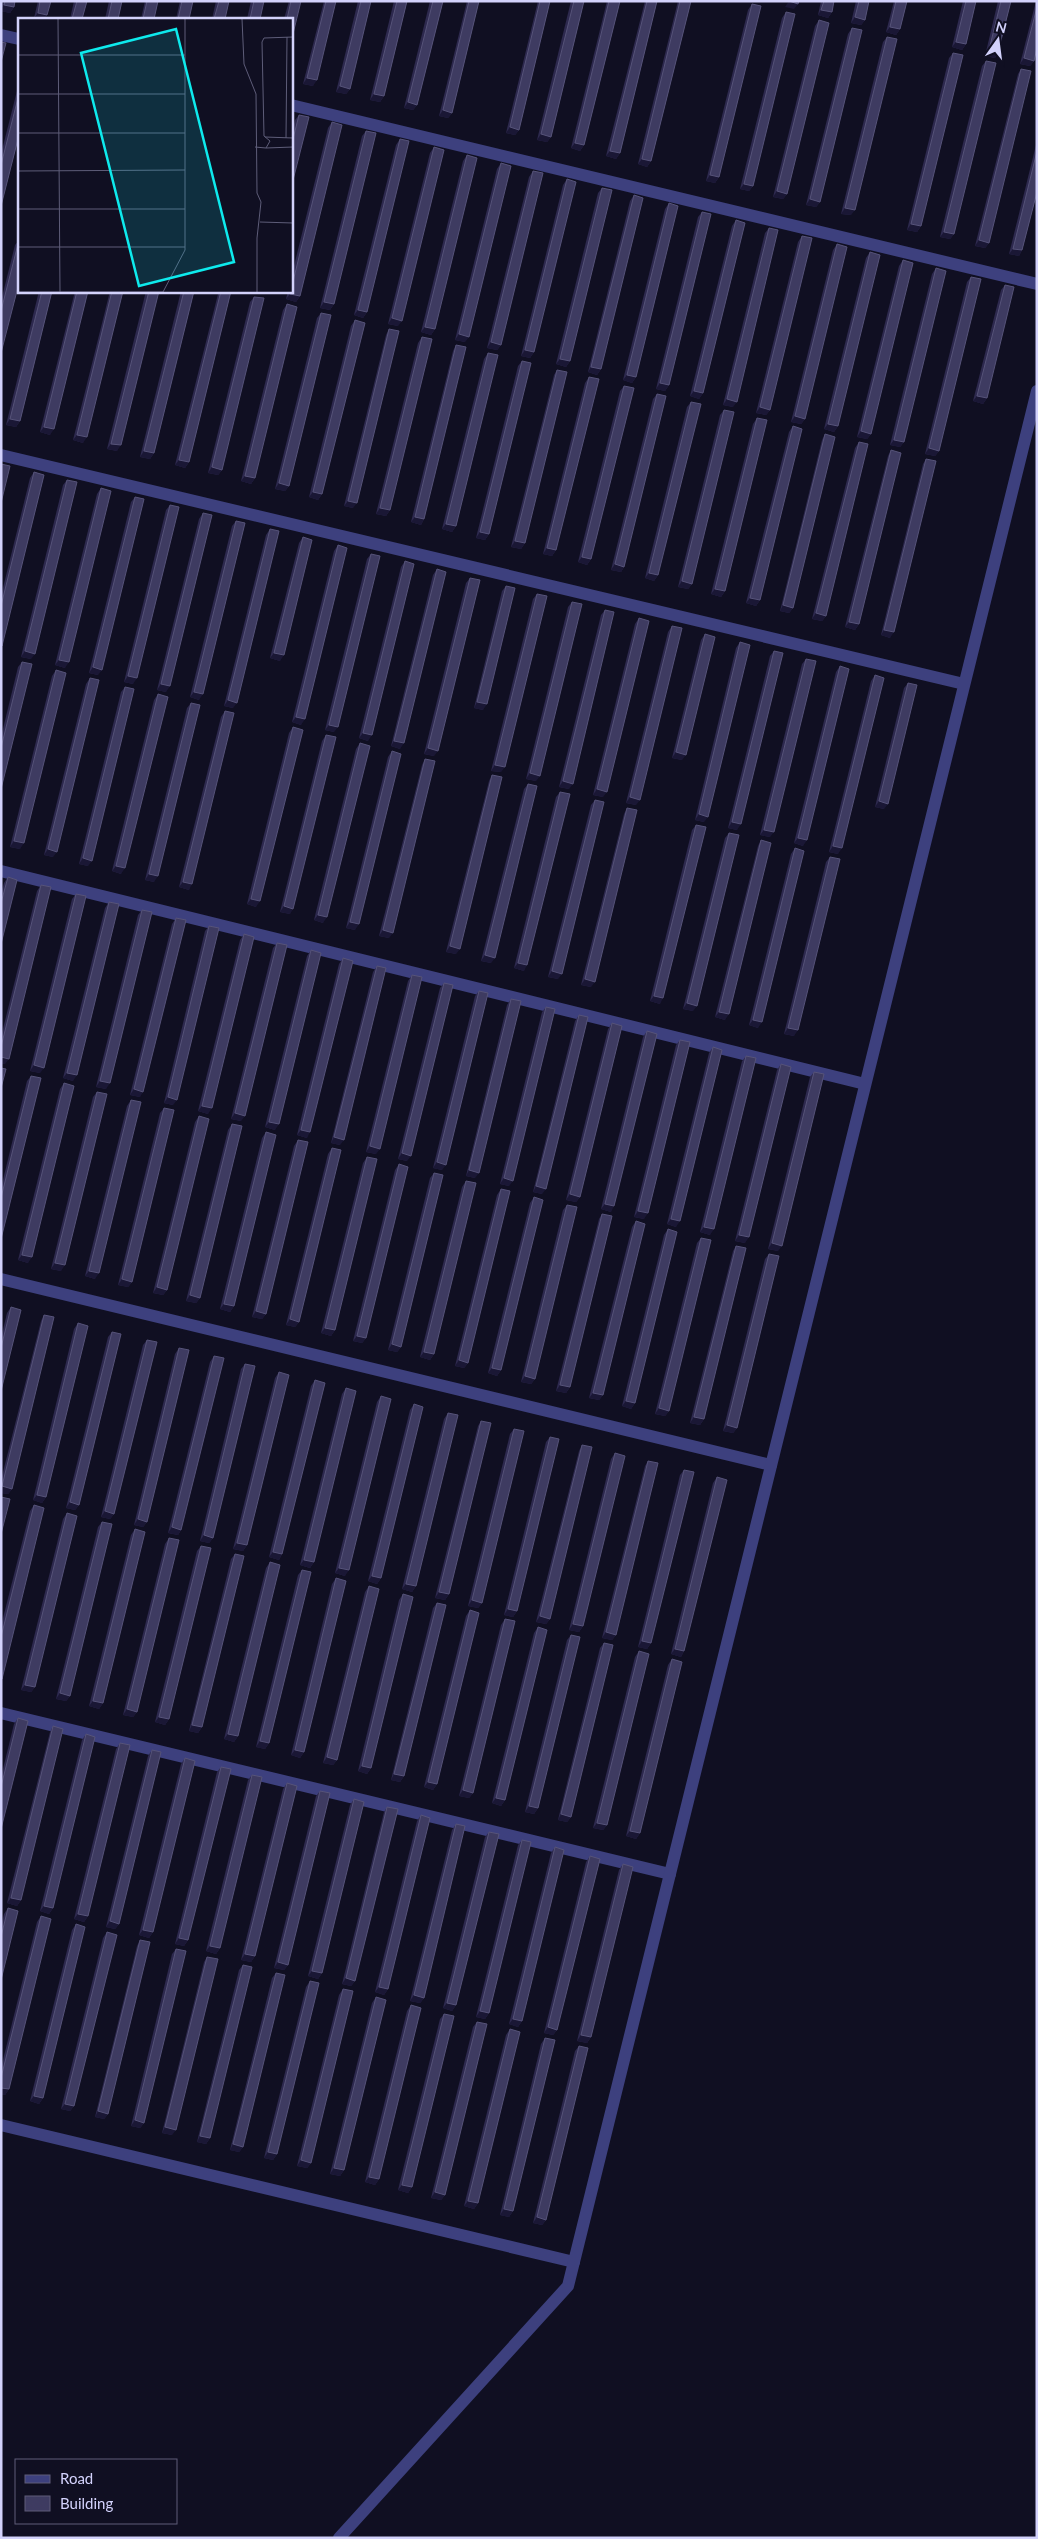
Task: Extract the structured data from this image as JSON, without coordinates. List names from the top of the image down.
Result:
{
  "legend": ["Road", "Building"],
  "north": "top"
}
